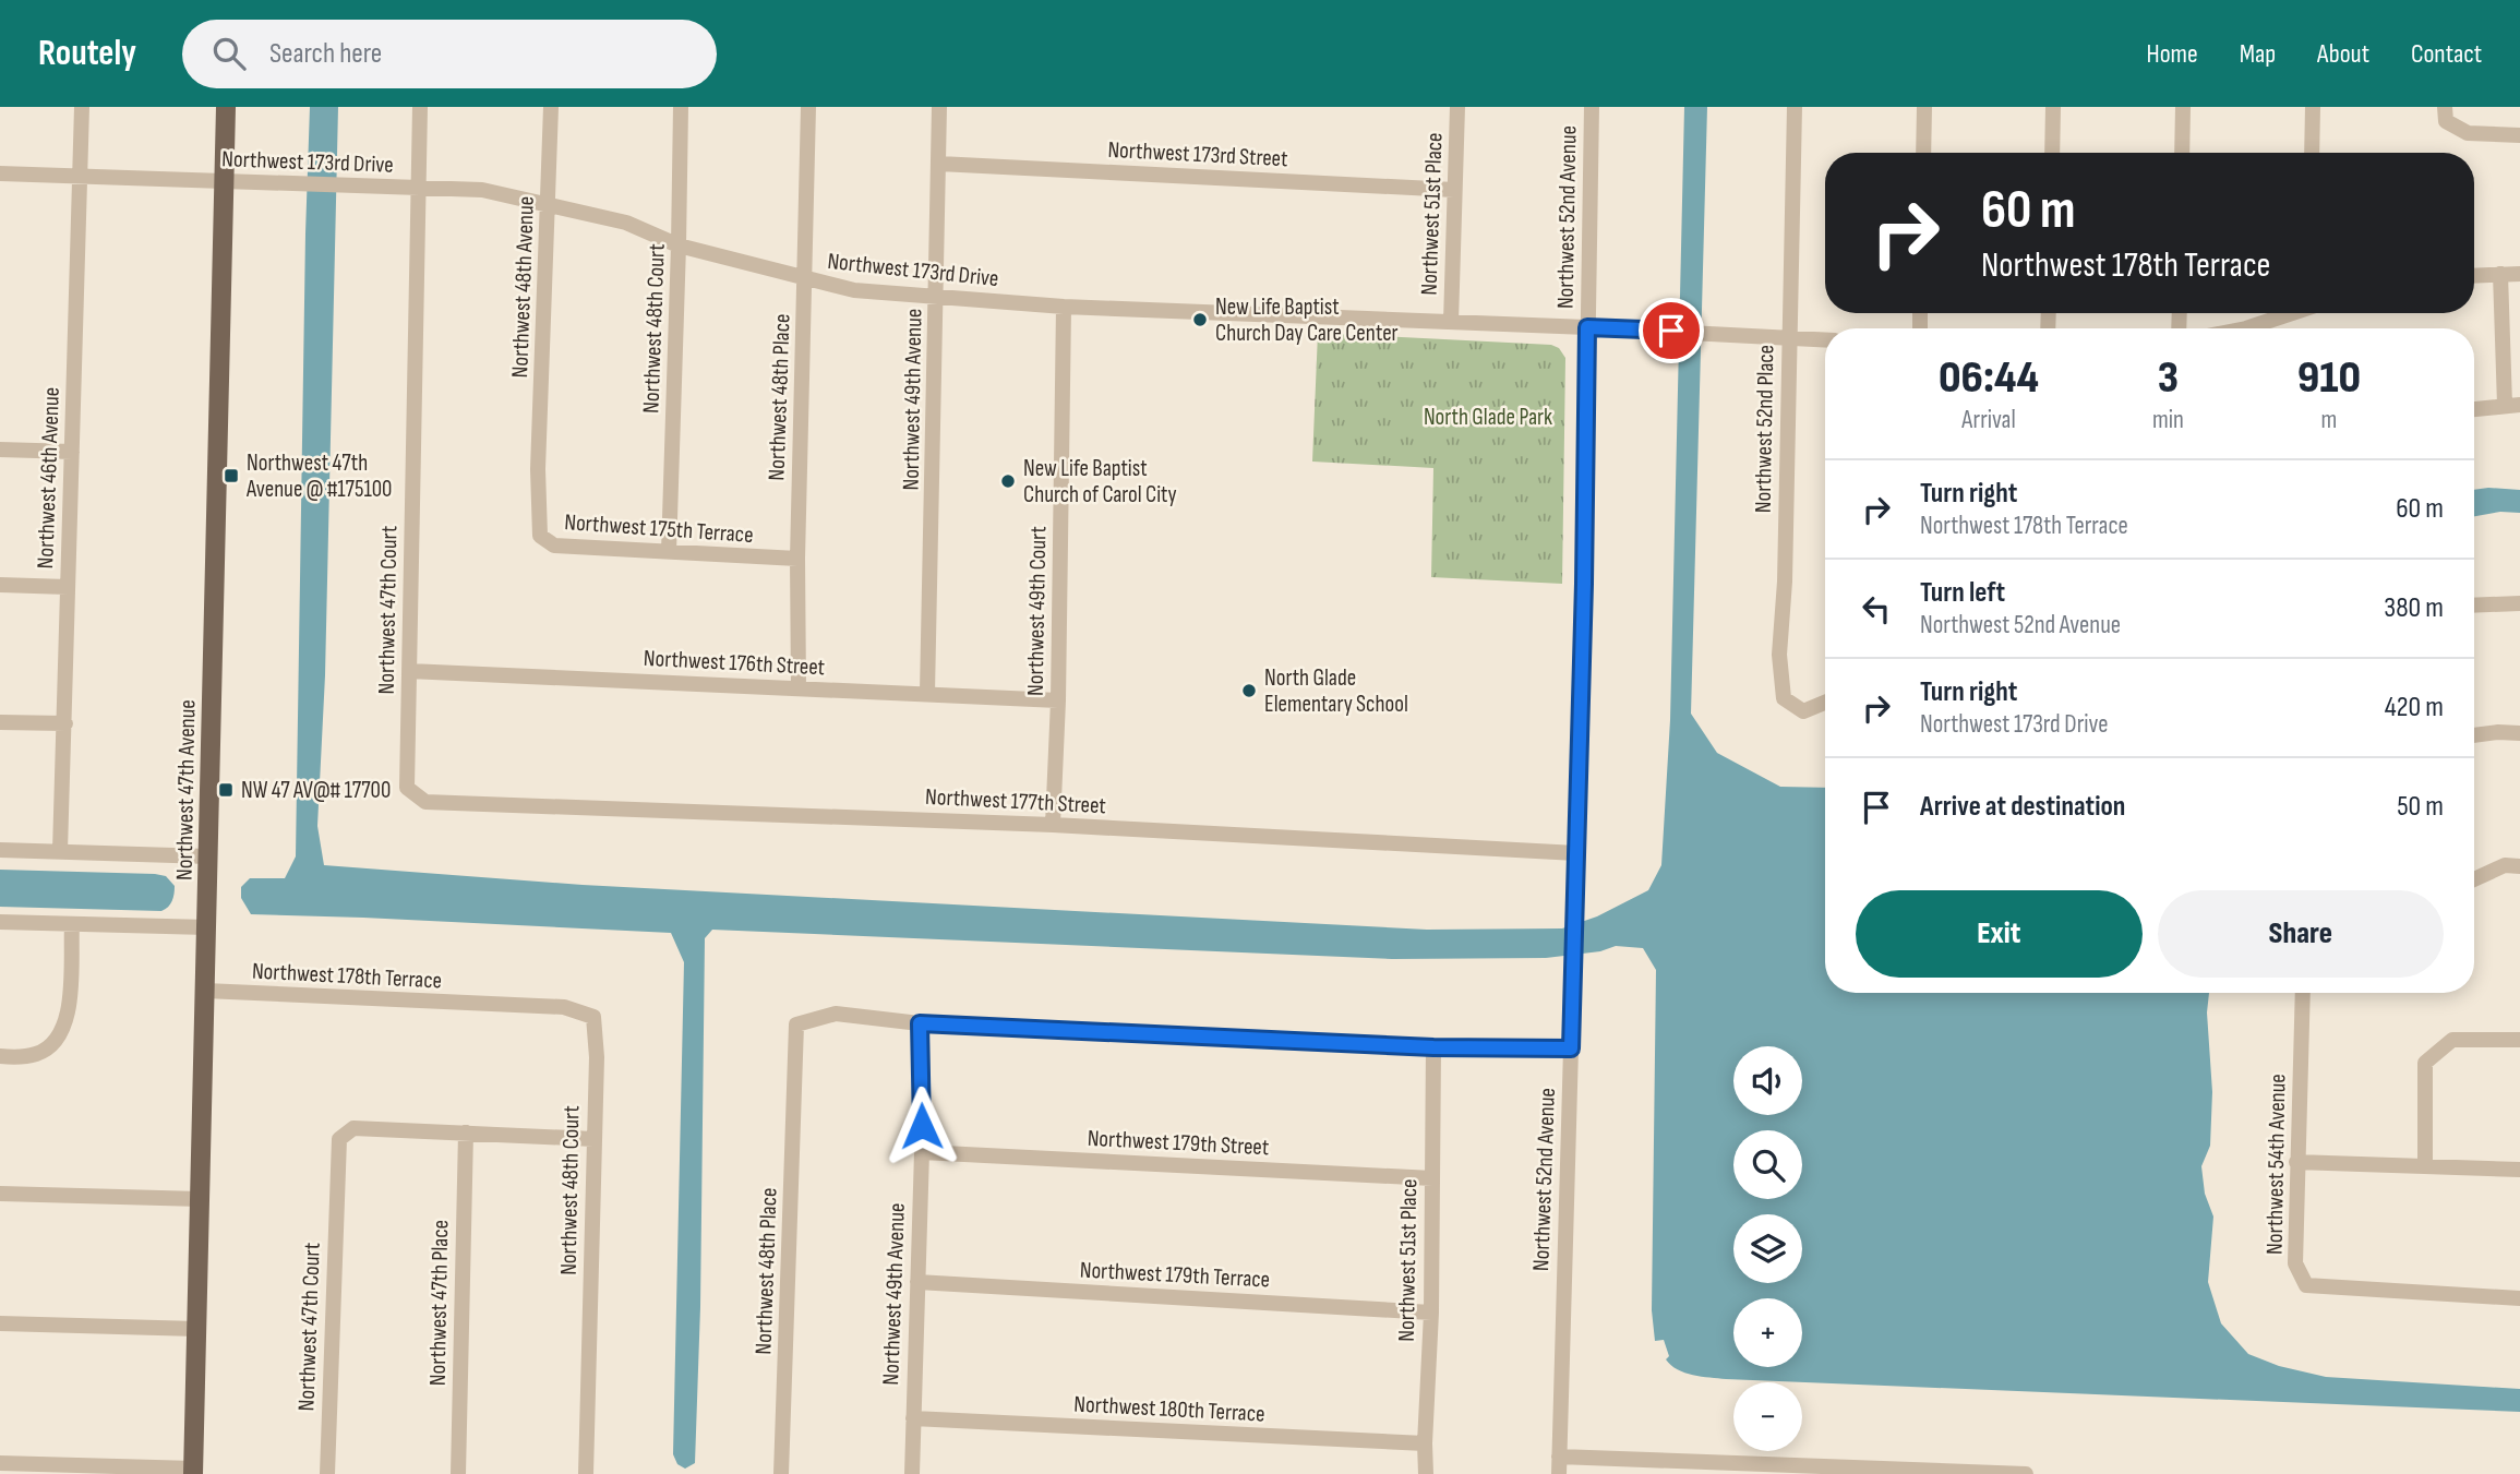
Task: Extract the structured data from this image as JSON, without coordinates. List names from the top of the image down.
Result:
{
  "streets": {
    "main road": ["Northwest 47th Avenue"],
    "street": [
      "Northwest 173rd Street",
      "Northwest 173rd Drive",
      "Northwest 51st Place",
      "Northwest 52nd Avenue",
      "Northwest 48th Avenue",
      "Northwest 48th Court",
      "Northwest 48th Place",
      "Northwest 49th Avenue",
      "Northwest 52nd Place",
      "Northwest 46th Avenue",
      "Northwest 175th Terrace",
      "Northwest 47th Court",
      "Northwest 49th Court",
      "Northwest 176th Street",
      "Northwest 177th Street",
      "Northwest 178th Terrace",
      "Northwest 179th Street",
      "Northwest 54th Avenue",
      "Northwest 179th Terrace",
      "Northwest 47th Place",
      "Northwest 180th Terrace"
    ]
  },
  "crossings": [
    ["Northwest 173rd Street", "Northwest 51st Place"],
    ["Northwest 173rd Street", "Northwest 49th Avenue"],
    ["Northwest 173rd Drive", "Northwest 51st Place"],
    ["Northwest 173rd Drive", "Northwest 52nd Avenue"],
    ["Northwest 173rd Drive", "Northwest 48th Avenue"],
    ["Northwest 173rd Drive", "Northwest 48th Court"],
    ["Northwest 173rd Drive", "Northwest 48th Place"],
    ["Northwest 173rd Drive", "Northwest 49th Avenue"],
    ["Northwest 173rd Drive", "Northwest 52nd Place"],
    ["Northwest 173rd Drive", "Northwest 46th Avenue"],
    ["Northwest 173rd Drive", "Northwest 47th Court"],
    ["Northwest 173rd Drive", "Northwest 49th Court"],
    ["Northwest 173rd Drive", "Northwest 47th Avenue"],
    ["Northwest 51st Place", "Northwest 179th Street"],
    ["Northwest 51st Place", "Northwest 179th Terrace"],
    ["Northwest 51st Place", "Northwest 180th Terrace"],
    ["Northwest 52nd Avenue", "Northwest 177th Street"],
    ["Northwest 48th Avenue", "Northwest 175th Terrace"],
    ["Northwest 48th Court", "Northwest 175th Terrace"],
    ["Northwest 48th Court", "Northwest 178th Terrace"],
    ["Northwest 48th Place", "Northwest 49th Avenue"],
    ["Northwest 48th Place", "Northwest 175th Terrace"],
    ["Northwest 48th Place", "Northwest 176th Street"],
    ["Northwest 49th Avenue", "Northwest 176th Street"],
    ["Northwest 49th Avenue", "Northwest 179th Street"],
    ["Northwest 49th Avenue", "Northwest 179th Terrace"],
    ["Northwest 49th Avenue", "Northwest 180th Terrace"],
    ["Northwest 47th Court", "Northwest 176th Street"],
    ["Northwest 47th Court", "Northwest 177th Street"],
    ["Northwest 47th Court", "Northwest 47th Place"],
    ["Northwest 49th Court", "Northwest 176th Street"],
    ["Northwest 49th Court", "Northwest 177th Street"],
    ["Northwest 47th Avenue", "Northwest 178th Terrace"]
  ],
  "parks": ["North Glade Park"],
  "places": {
    "other": ["New Life Baptist Church Day Care Center", "New Life Baptist Church of Carol City", "North Glade Elementary School"],
    "transit": ["Northwest 47th Avenue @ #175100", "NW 47 AV@# 17700"]
  },
  "page": {
    "header": "Routely",
    "search": "Search here",
    "nav": [
      "Home",
      "Map",
      "About",
      "Contact"
    ],
    "turn": ["60 m", "Northwest 178th Terrace"],
    "eta": [
      "06:44",
      "Arrival",
      "3",
      "min",
      "910",
      "m"
    ],
    "list": [
      {
        "name": "Turn right",
        "note": "Northwest 178th Terrace",
        "value": "60 m"
      },
      {
        "name": "Turn left",
        "note": "Northwest 52nd Avenue",
        "value": "380 m"
      },
      {
        "name": "Turn right",
        "note": "Northwest 173rd Drive",
        "value": "420 m"
      },
      {
        "name": "Arrive at destination",
        "value": "50 m"
      }
    ],
    "buttons": ["Exit", "Share"],
    "map_buttons": ["+", "−"]
  }
}
